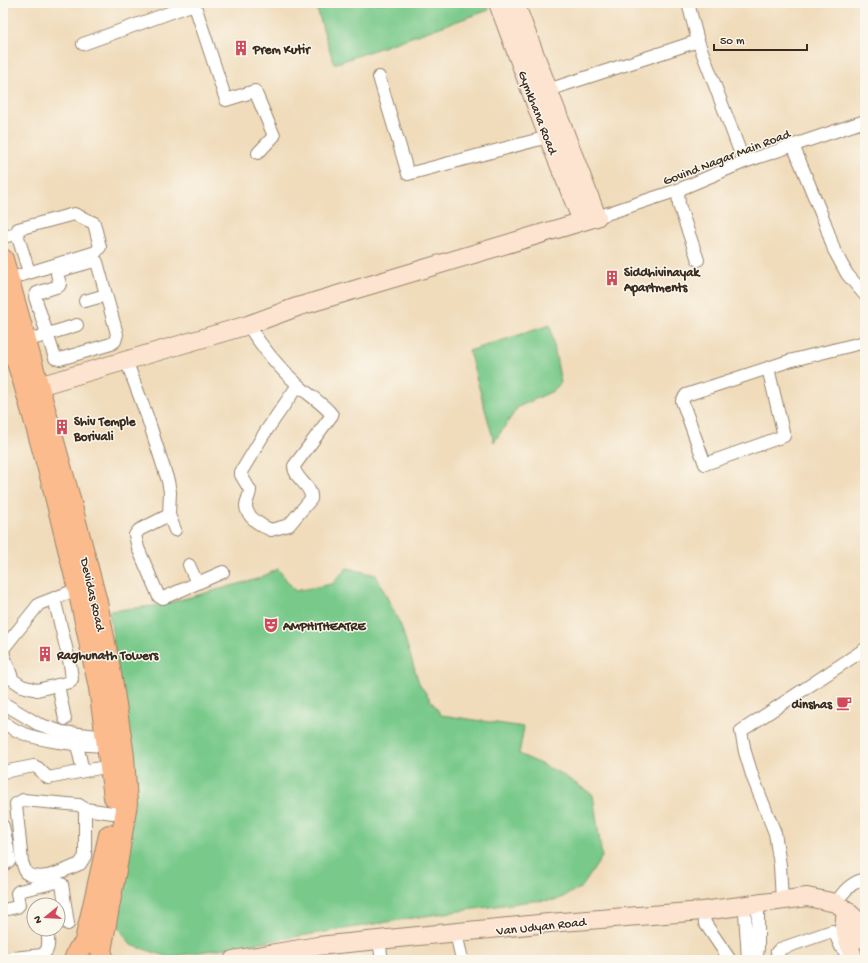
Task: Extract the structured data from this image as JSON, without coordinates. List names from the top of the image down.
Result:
{
  "streets": {
    "main road": ["Devidas Road"],
    "street": ["Gymkhana Road", "Govind Nagar Main Road", "Van Udyan Road"]
  },
  "crossings": [
    ["Gymkhana Road", "Govind Nagar Main Road"]
  ],
  "places": {
    "building": [
      "Prem Kutir",
      "Siddhivinayak Apartments",
      "Shiv Temple Borivali",
      "Raghunath Towers"
    ],
    "theatre": ["AMPHITHEATRE"],
    "cafe": ["dinshas"]
  },
  "scale_bar": "50 m",
  "north": "left"
}
